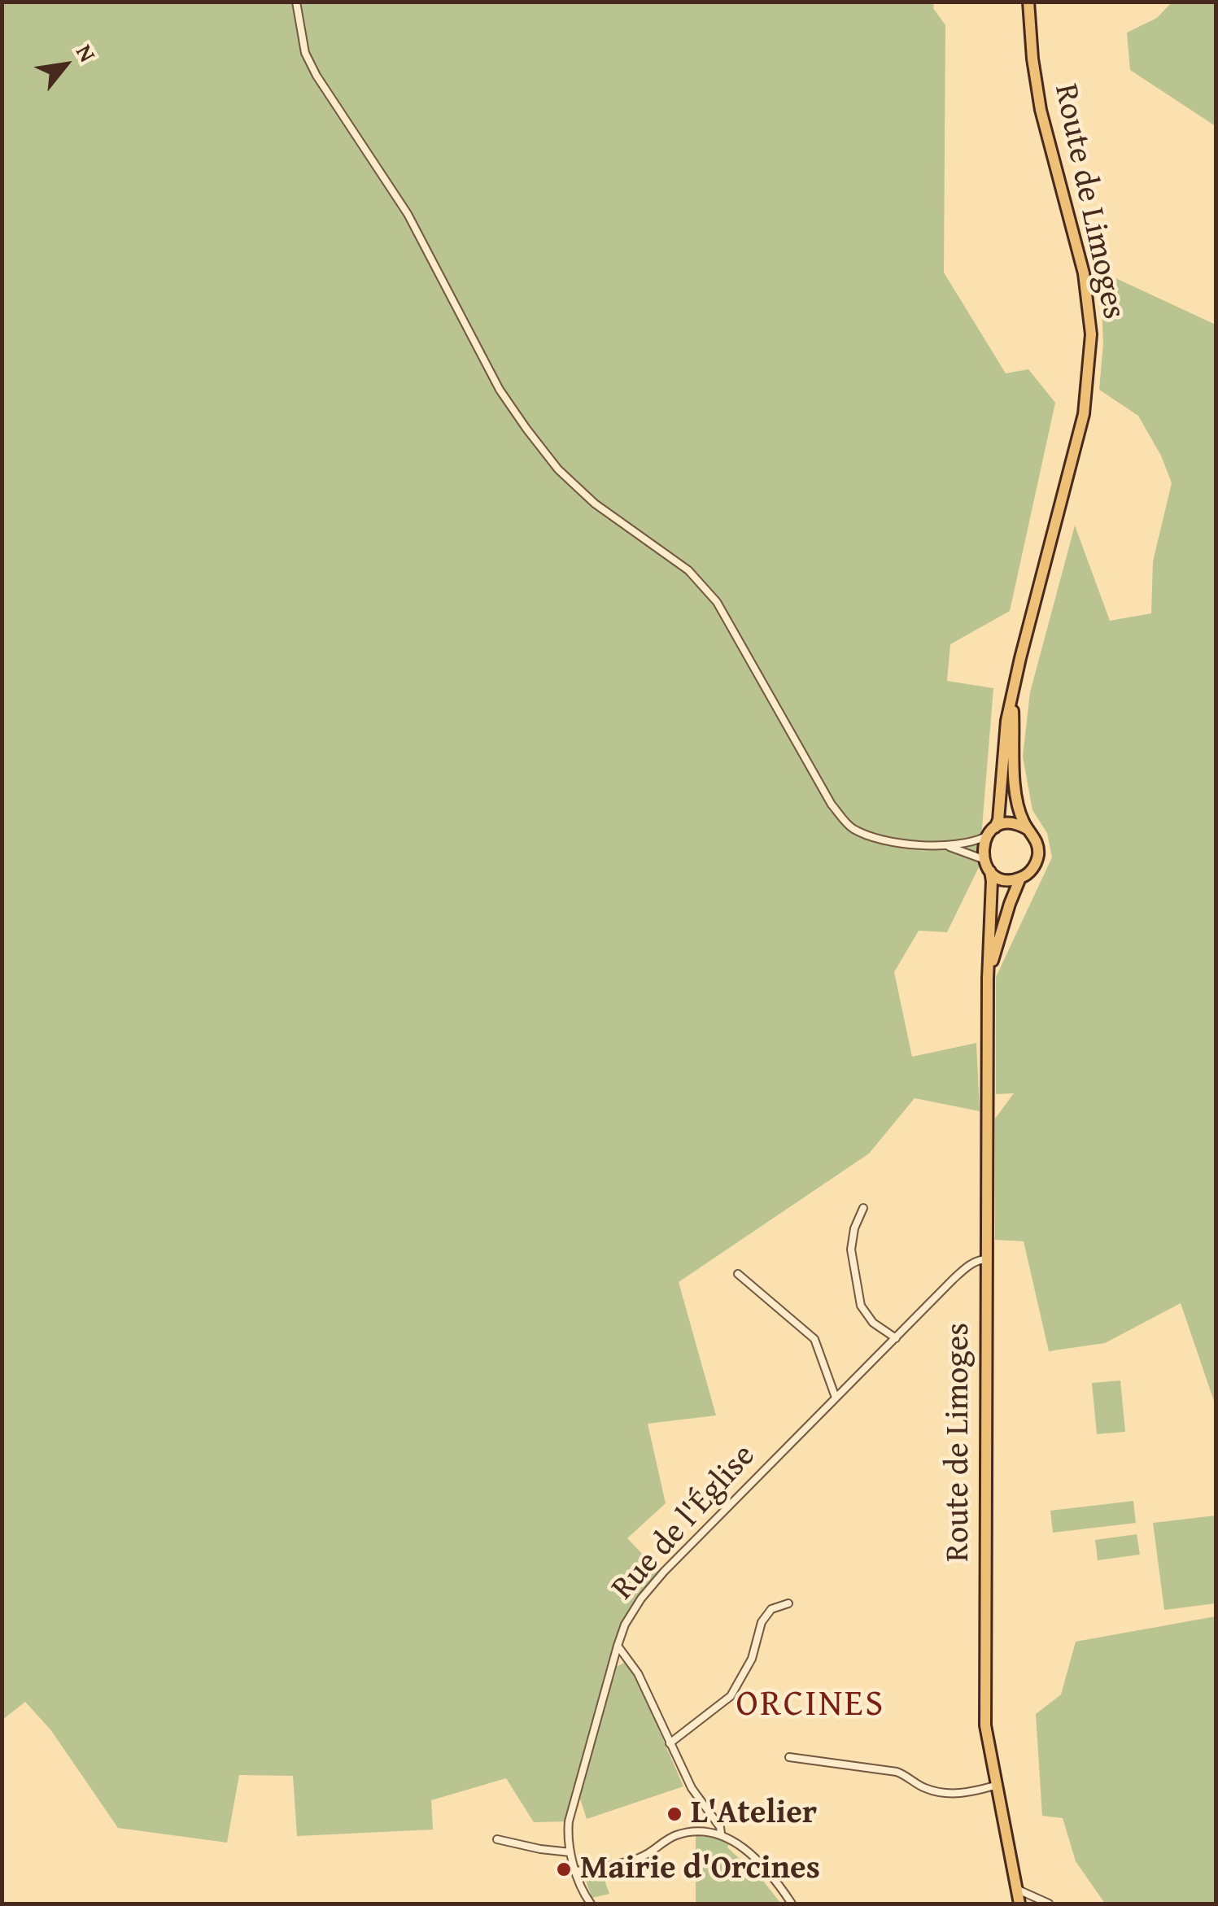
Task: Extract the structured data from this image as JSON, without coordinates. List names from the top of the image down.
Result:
{
  "streets": {
    "main road": ["Route de Limoges"],
    "street": ["Rue de l'Église"]
  },
  "crossings": [
    ["Route de Limoges", "Rue de l'Église"]
  ],
  "districts": ["ORCINES"],
  "places": ["L'Atelier", "Mairie d'Orcines"],
  "north": "top right"
}
